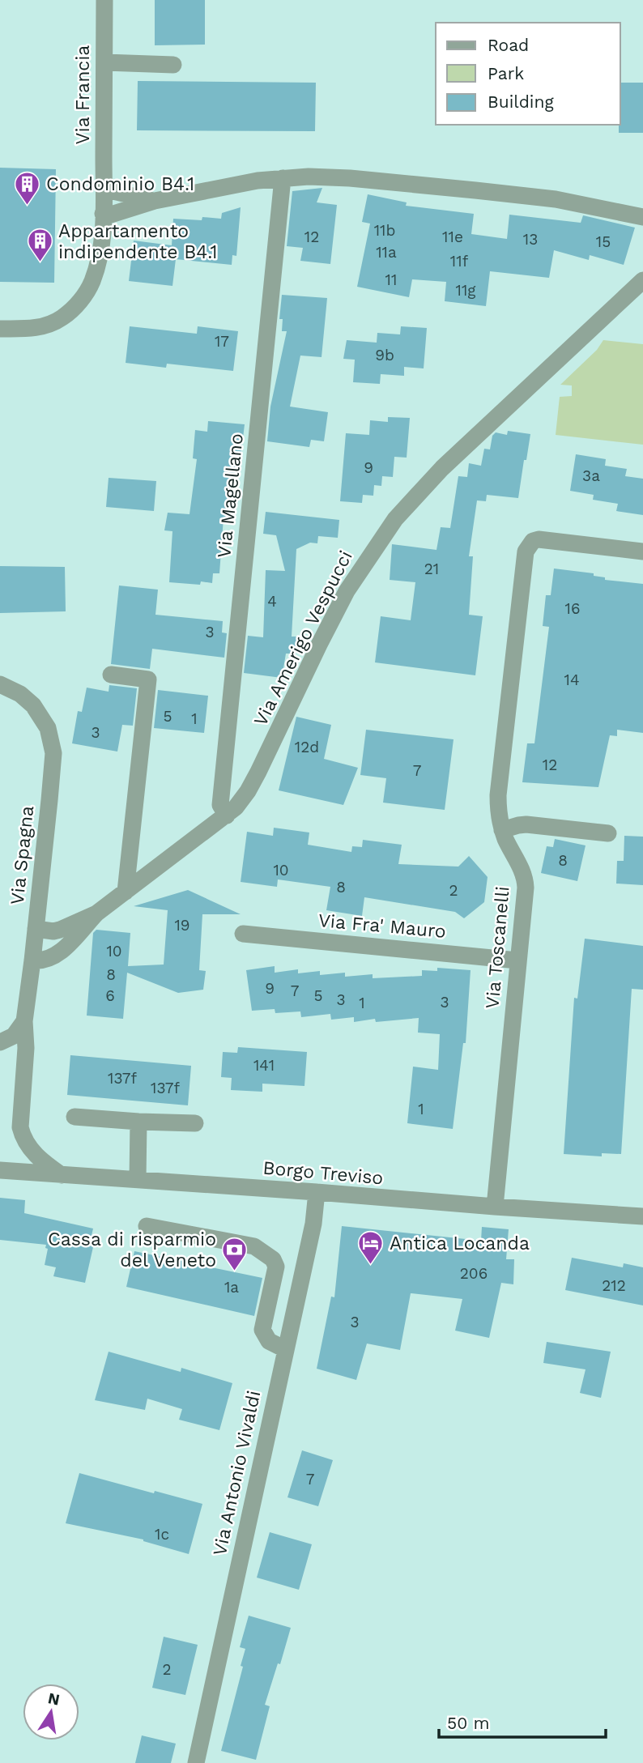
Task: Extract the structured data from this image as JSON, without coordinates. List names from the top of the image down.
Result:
{
  "streets": {
    "street": [
      "Via Francia",
      "Via Magellano",
      "Via Amerigo Vespucci",
      "Via Spagna",
      "Via Fra' Mauro",
      "Via Toscanelli",
      "Borgo Treviso",
      "Via Antonio Vivaldi"
    ]
  },
  "crossings": [
    ["Via Magellano", "Via Amerigo Vespucci"],
    ["Via Spagna", "Borgo Treviso"],
    ["Via Fra' Mauro", "Via Toscanelli"],
    ["Via Toscanelli", "Borgo Treviso"],
    ["Borgo Treviso", "Via Antonio Vivaldi"]
  ],
  "places": {
    "building": ["Condominio B4.1", "Appartamento indipendente B4.1"],
    "hotel": ["Antica Locanda"],
    "bank": ["Cassa di risparmio del Veneto"]
  },
  "house_numbers": [
    "11b",
    "12",
    "11e",
    "13",
    "15",
    "11a",
    "11f",
    "11",
    "11g",
    "17",
    "9b",
    "9",
    "3a",
    "21",
    "4",
    "16",
    "3",
    "14",
    "5",
    "1",
    "3",
    "12d",
    "12",
    "7",
    "8",
    "10",
    "8",
    "2",
    "19",
    "10",
    "8",
    "9",
    "7",
    "6",
    "5",
    "3",
    "3",
    "1",
    "141",
    "137f",
    "137f",
    "1",
    "206",
    "212",
    "1a",
    "3",
    "7",
    "1c",
    "2"
  ],
  "legend": ["Road", "Park", "Building"],
  "scale_bar": "50 m",
  "north": "top"
}
